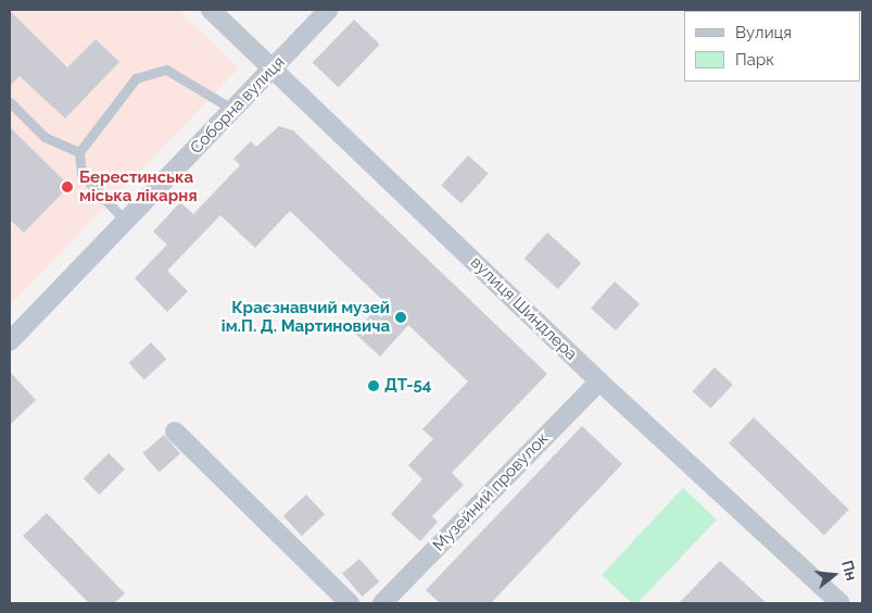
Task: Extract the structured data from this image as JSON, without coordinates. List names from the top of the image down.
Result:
{
  "streets": {
    "street": ["Соборна вулиця", "вулиця Шиндлера", "Музейний провулок"]
  },
  "crossings": [
    ["Соборна вулиця", "вулиця Шиндлера"],
    ["вулиця Шиндлера", "Музейний провулок"]
  ],
  "places": ["Берестинська міська лікарня", "Краєзнавчий музей ім.П. Д. Мартиновича", "ДТ-54"],
  "legend": ["Вулиця", "Парк"],
  "north": "right"
}
